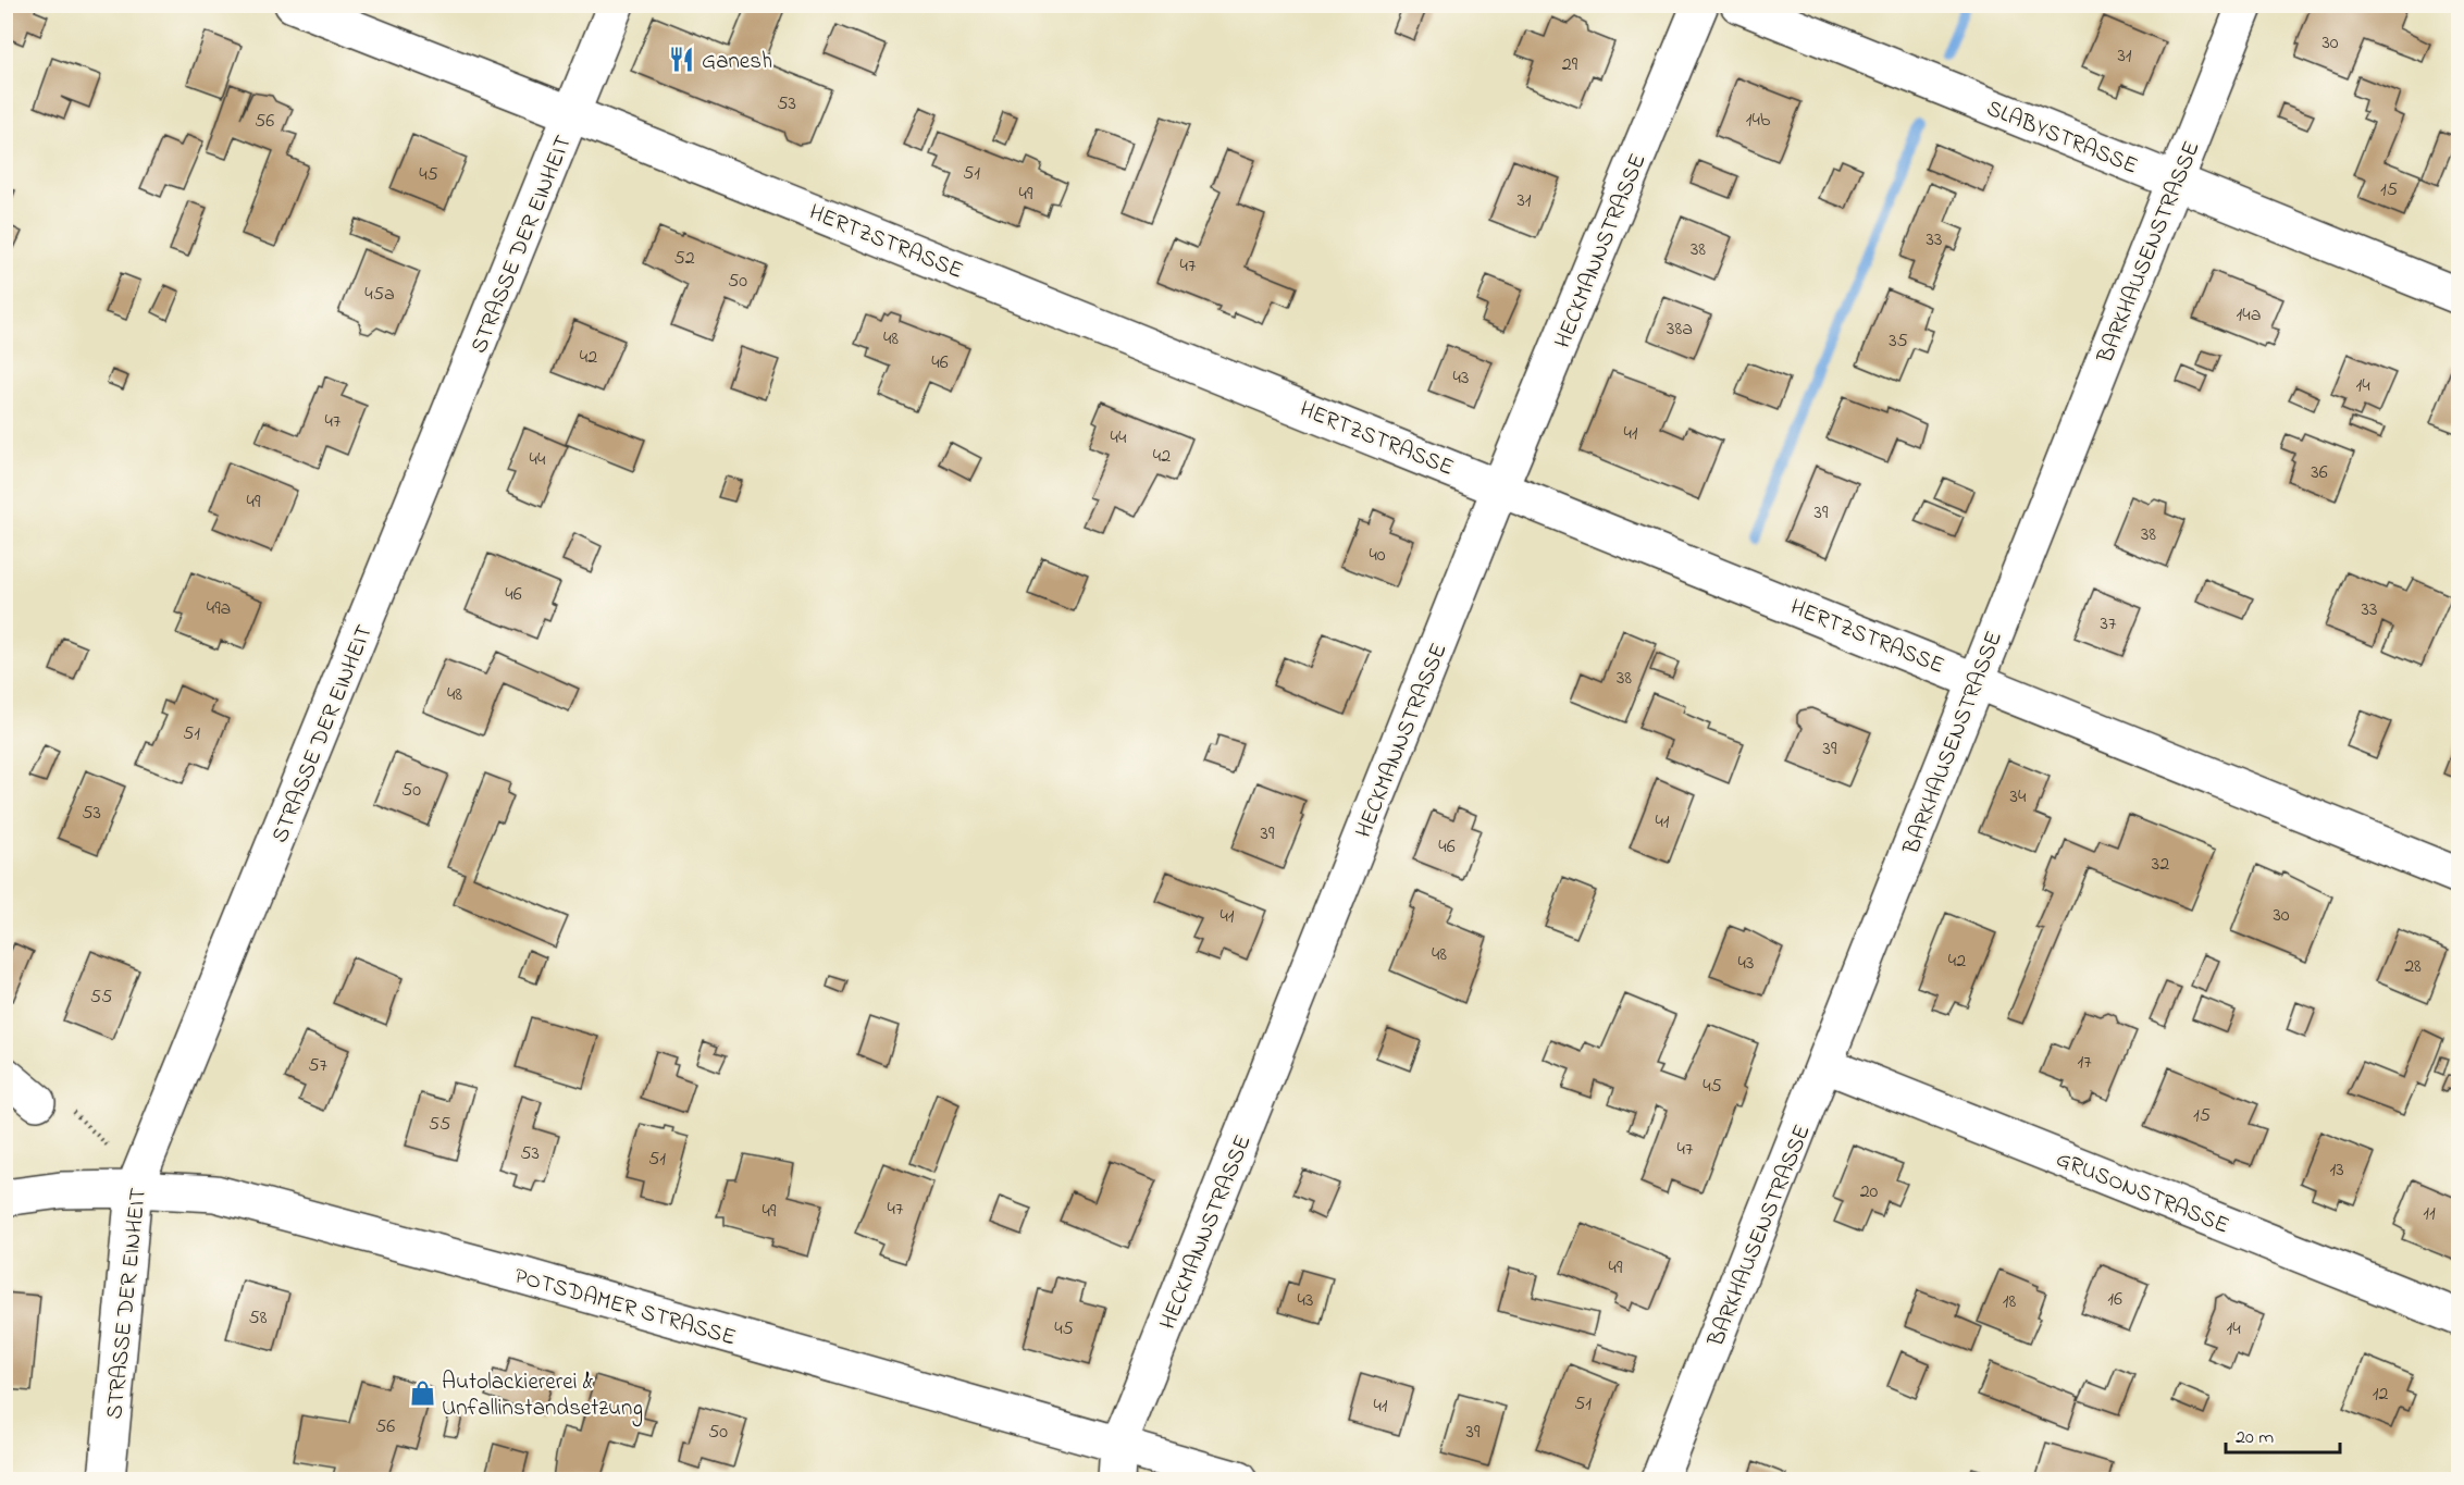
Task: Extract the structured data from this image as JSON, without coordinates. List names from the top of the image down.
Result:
{
  "streets": {
    "street": [
      "SLABYSTRASSE",
      "HERTZSTRASSE",
      "STRASSE DER EINHEIT",
      "HECKMANNSTRASSE",
      "BARKHAUSENSTRASSE",
      "GRUSONSTRASSE",
      "POTSDAMER STRASSE"
    ]
  },
  "crossings": [
    ["SLABYSTRASSE", "BARKHAUSENSTRASSE"],
    ["HERTZSTRASSE", "STRASSE DER EINHEIT"],
    ["HERTZSTRASSE", "HECKMANNSTRASSE"],
    ["HERTZSTRASSE", "BARKHAUSENSTRASSE"],
    ["STRASSE DER EINHEIT", "POTSDAMER STRASSE"],
    ["HECKMANNSTRASSE", "POTSDAMER STRASSE"],
    ["BARKHAUSENSTRASSE", "GRUSONSTRASSE"]
  ],
  "places": {
    "restaurant": ["Ganesh"],
    "shop": ["Autolackiererei & Unfallinstandsetzung"]
  },
  "house_numbers": [
    "30",
    "31",
    "29",
    "53",
    "14b",
    "56",
    "51",
    "45",
    "15",
    "49",
    "31",
    "33",
    "38",
    "52",
    "47",
    "50",
    "45a",
    "14a",
    "38a",
    "48",
    "35",
    "42",
    "46",
    "43",
    "14",
    "47",
    "41",
    "44",
    "42",
    "44",
    "36",
    "49",
    "39",
    "38",
    "40",
    "46",
    "49a",
    "33",
    "37",
    "38",
    "48",
    "51",
    "39",
    "50",
    "34",
    "53",
    "41",
    "39",
    "46",
    "32",
    "30",
    "41",
    "48",
    "42",
    "43",
    "28",
    "55",
    "17",
    "57",
    "45",
    "15",
    "55",
    "47",
    "53",
    "51",
    "13",
    "20",
    "47",
    "49",
    "11",
    "49",
    "16",
    "43",
    "18",
    "58",
    "45",
    "14",
    "12",
    "51",
    "41",
    "56",
    "50",
    "39"
  ],
  "scale_bar": "20 m"
}
